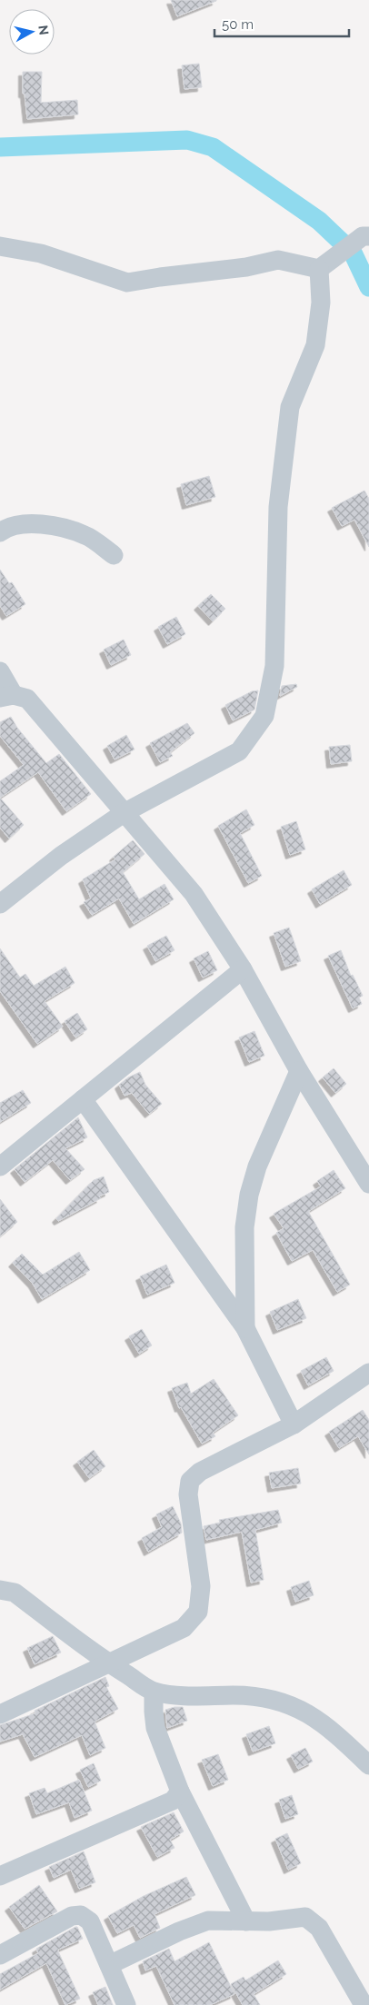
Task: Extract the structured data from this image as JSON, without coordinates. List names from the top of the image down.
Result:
{
  "scale_bar": "50 m",
  "north": "right"
}
